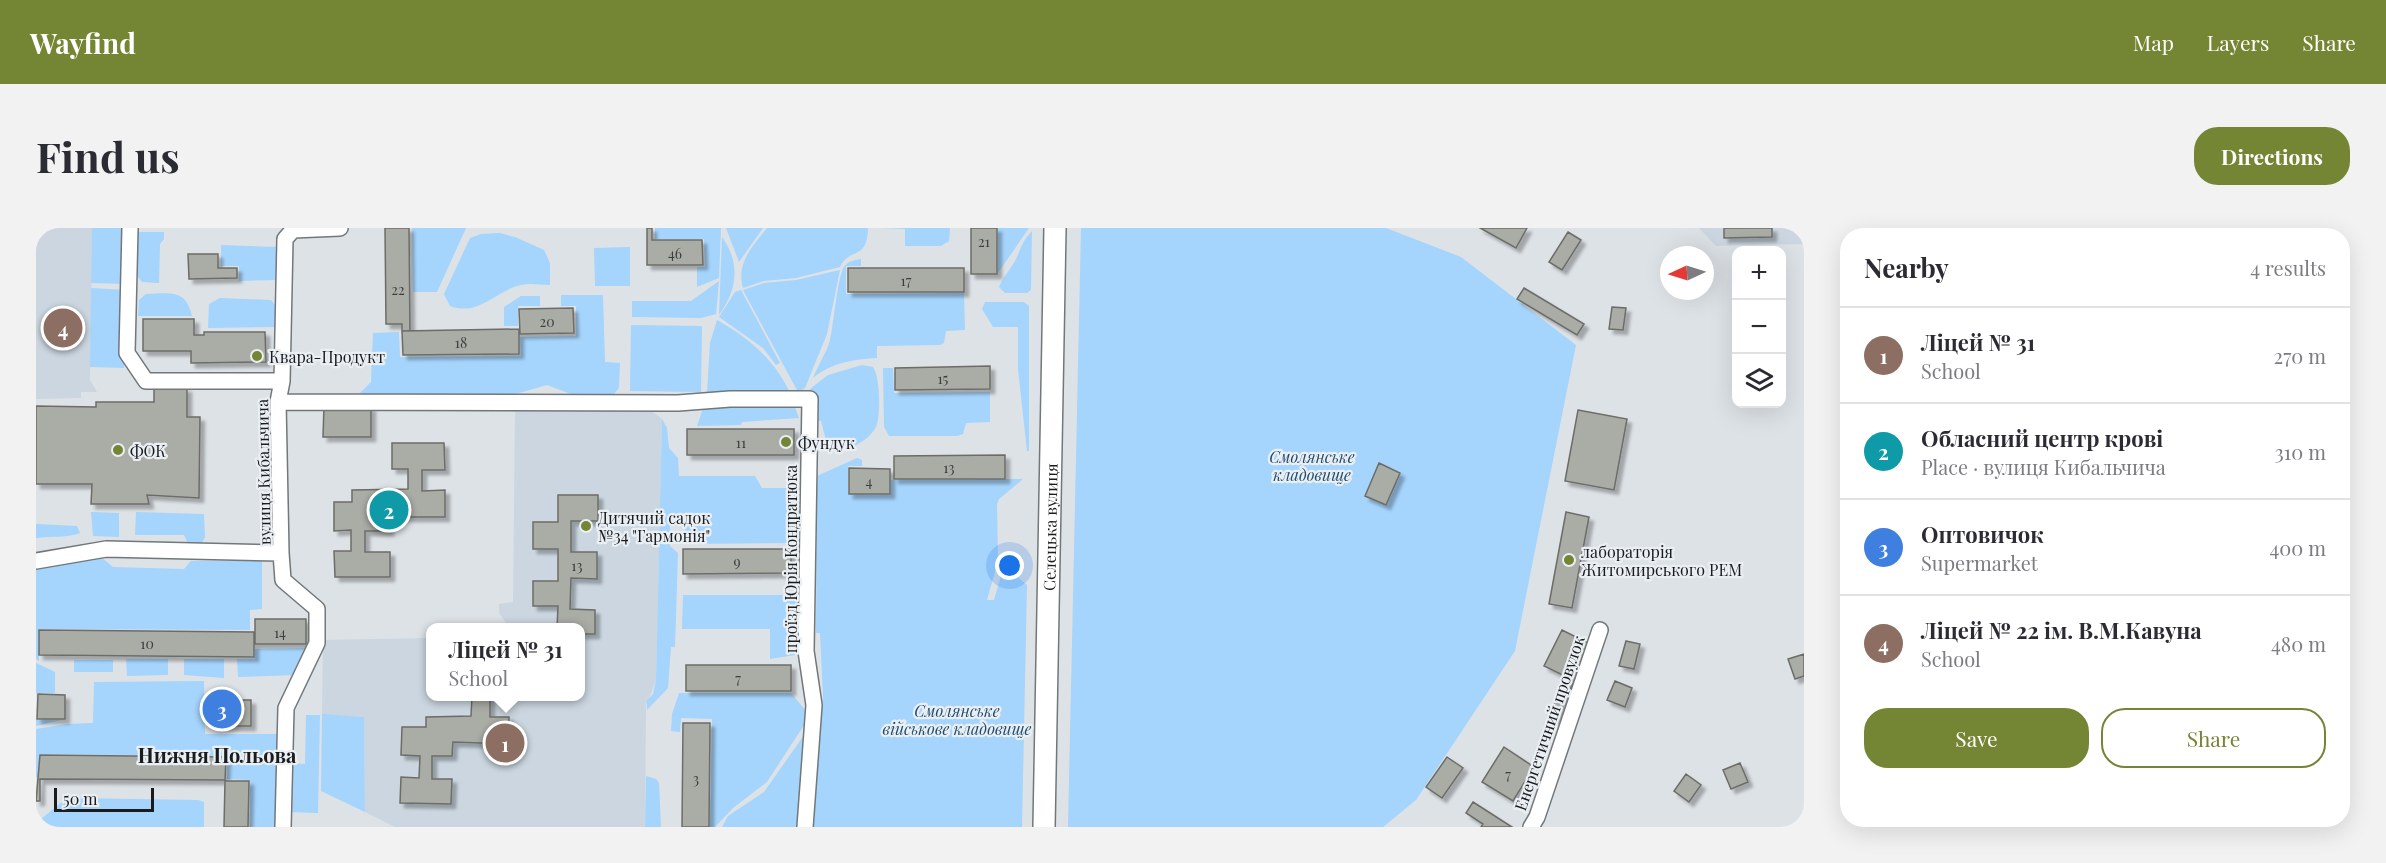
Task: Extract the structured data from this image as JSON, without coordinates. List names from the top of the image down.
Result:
{
  "streets": {
    "street": [
      "вулиця Кибальчича",
      "Селецька вулиця",
      "проїзд Юрія Кондратюка",
      "Енергетичний провулок"
    ]
  },
  "crossings": [
    ["вулиця Кибальчича", "проїзд Юрія Кондратюка"]
  ],
  "districts": ["Нижня Польова"],
  "parks": ["Смолянське кладовище", "Смолянське військове кладовище"],
  "places": [
    "Квара-Продукт",
    "Фундук",
    "ФОК",
    "Дитячий садок №34 \"Гармонія\"",
    "лабораторія Житомирського РЕМ"
  ],
  "house_numbers": [
    "21",
    "46",
    "17",
    "22",
    "20",
    "18",
    "15",
    "11",
    "13",
    "4",
    "9",
    "13",
    "14",
    "10",
    "7",
    "7",
    "3"
  ],
  "scale_bar": "50 m",
  "north": "left",
  "page": {
    "header": "Wayfind",
    "nav": ["Map", "Layers", "Share"],
    "buttons": [
      "Directions",
      ["Save", "Share"]
    ],
    "title": "Find us",
    "heading": ["Nearby", "4 results"],
    "map_buttons": ["+", "−"],
    "pins": [
      "4",
      "2",
      "3",
      "1"
    ],
    "list": [
      {
        "mark": "1",
        "name": "Ліцей № 31",
        "note": "School",
        "value": "270 m"
      },
      {
        "mark": "2",
        "name": "Обласний центр крові",
        "note": "Place · вулиця Кибальчича",
        "value": "310 m"
      },
      {
        "mark": "3",
        "name": "Оптовичок",
        "note": "Supermarket",
        "value": "400 m"
      },
      {
        "mark": "4",
        "name": "Ліцей № 22 ім. В.М.Кавуна",
        "note": "School",
        "value": "480 m"
      }
    ],
    "popup": ["Ліцей № 31", "School"],
    "scale": "50 m"
  }
}
